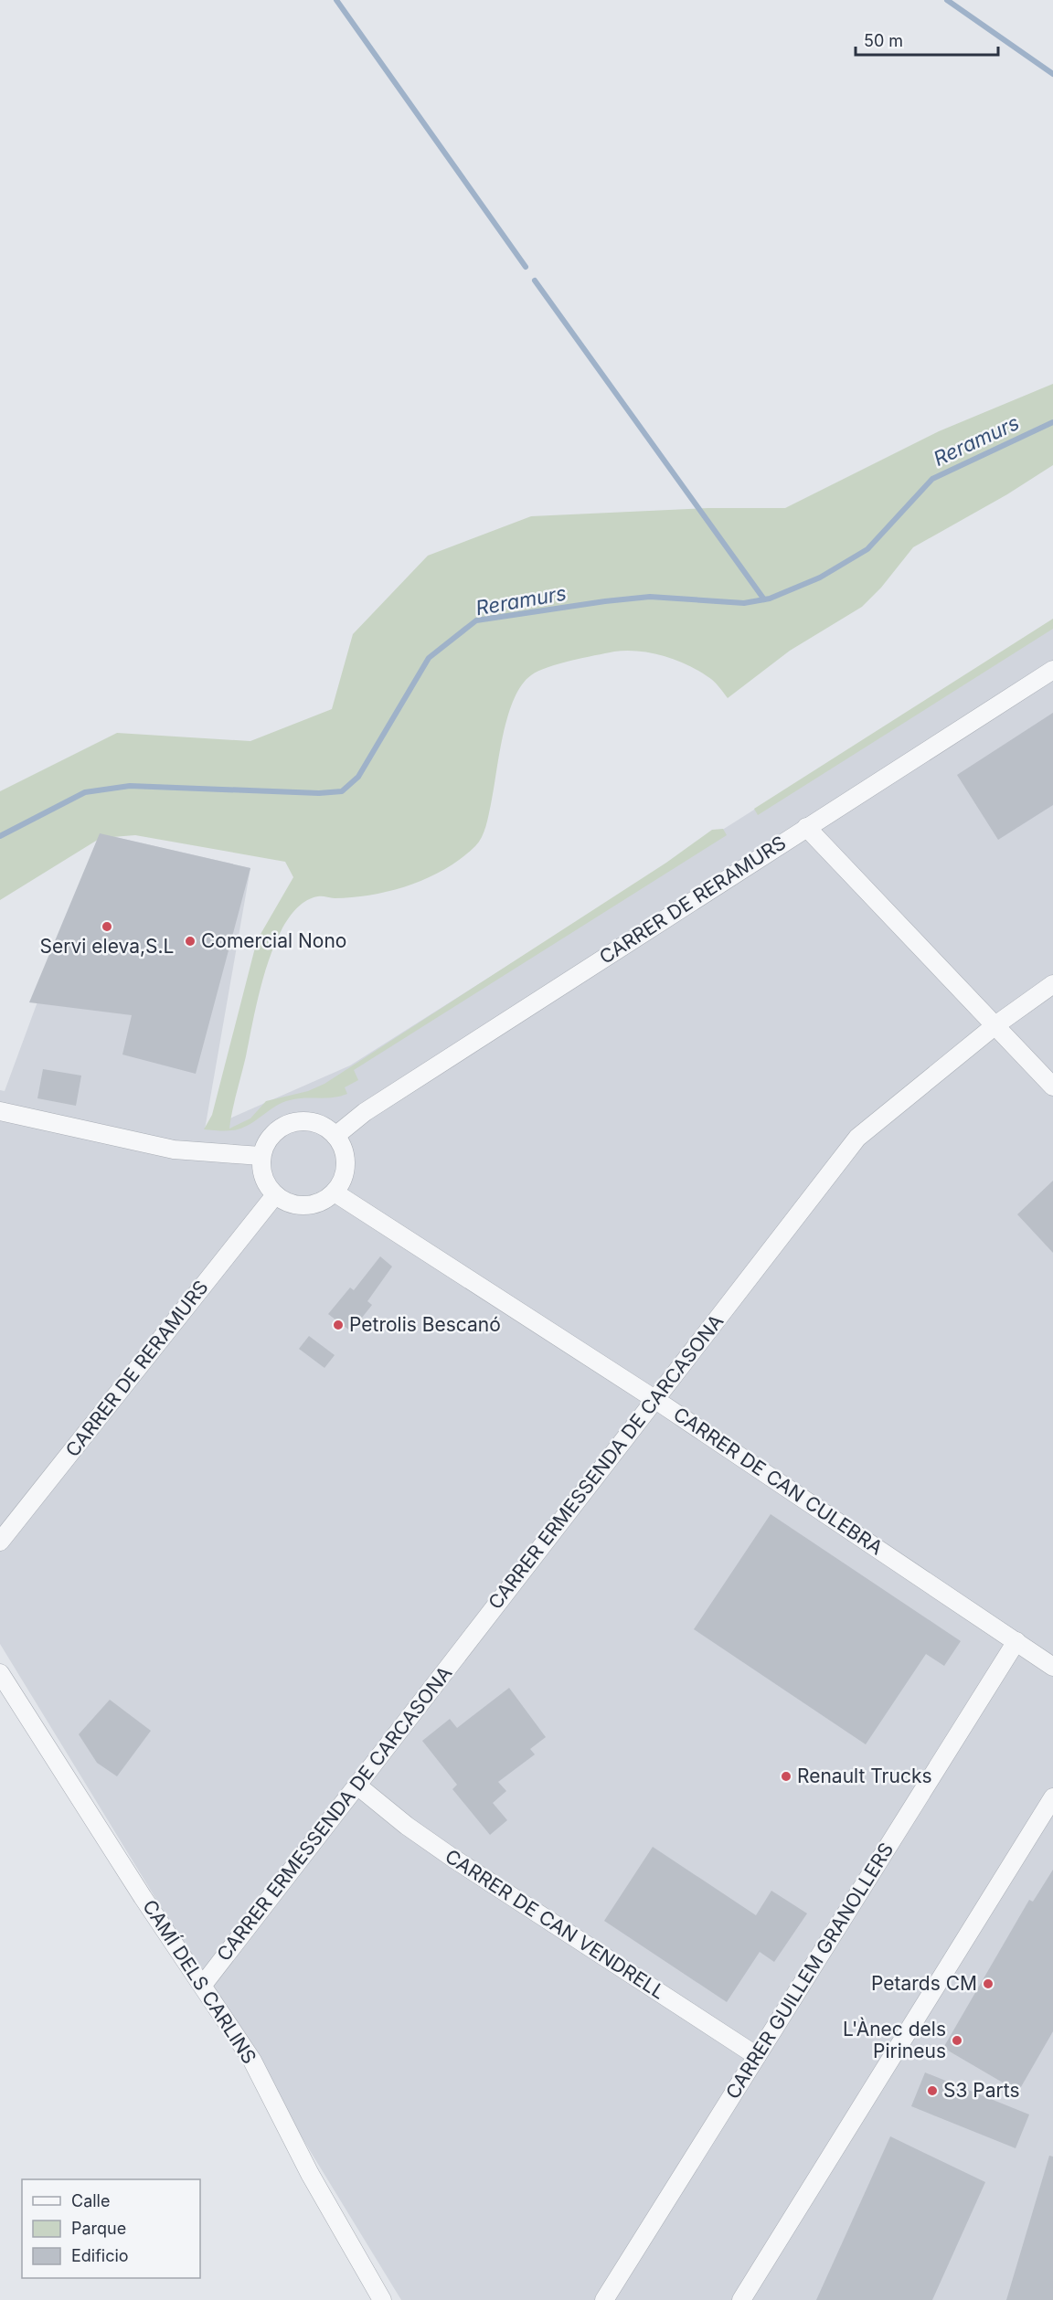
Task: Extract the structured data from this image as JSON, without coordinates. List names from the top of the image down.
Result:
{
  "streets": {
    "street": [
      "CARRER DE RERAMURS",
      "CARRER ERMESSENDA DE CARCASONA",
      "CARRER DE CAN CULEBRA",
      "CARRER DE CAN VENDRELL",
      "CARRER GUILLEM GRANOLLERS",
      "CAMÍ DELS CARLINS"
    ]
  },
  "crossings": [
    ["CARRER DE RERAMURS", "CARRER DE CAN CULEBRA"],
    ["CARRER ERMESSENDA DE CARCASONA", "CARRER DE CAN CULEBRA"],
    ["CARRER ERMESSENDA DE CARCASONA", "CARRER DE CAN VENDRELL"],
    ["CARRER ERMESSENDA DE CARCASONA", "CAMÍ DELS CARLINS"],
    ["CARRER DE CAN CULEBRA", "CARRER GUILLEM GRANOLLERS"],
    ["CARRER DE CAN VENDRELL", "CARRER GUILLEM GRANOLLERS"]
  ],
  "water": ["Reramurs"],
  "places": [
    "Servi eleva,S.L",
    "Comercial Nono",
    "Petrolis Bescanó",
    "Renault Trucks",
    "Petards CM",
    "L'Ànec dels Pirineus",
    "S3 Parts"
  ],
  "legend": ["Calle", "Parque", "Edificio"],
  "scale_bar": "50 m"
}
